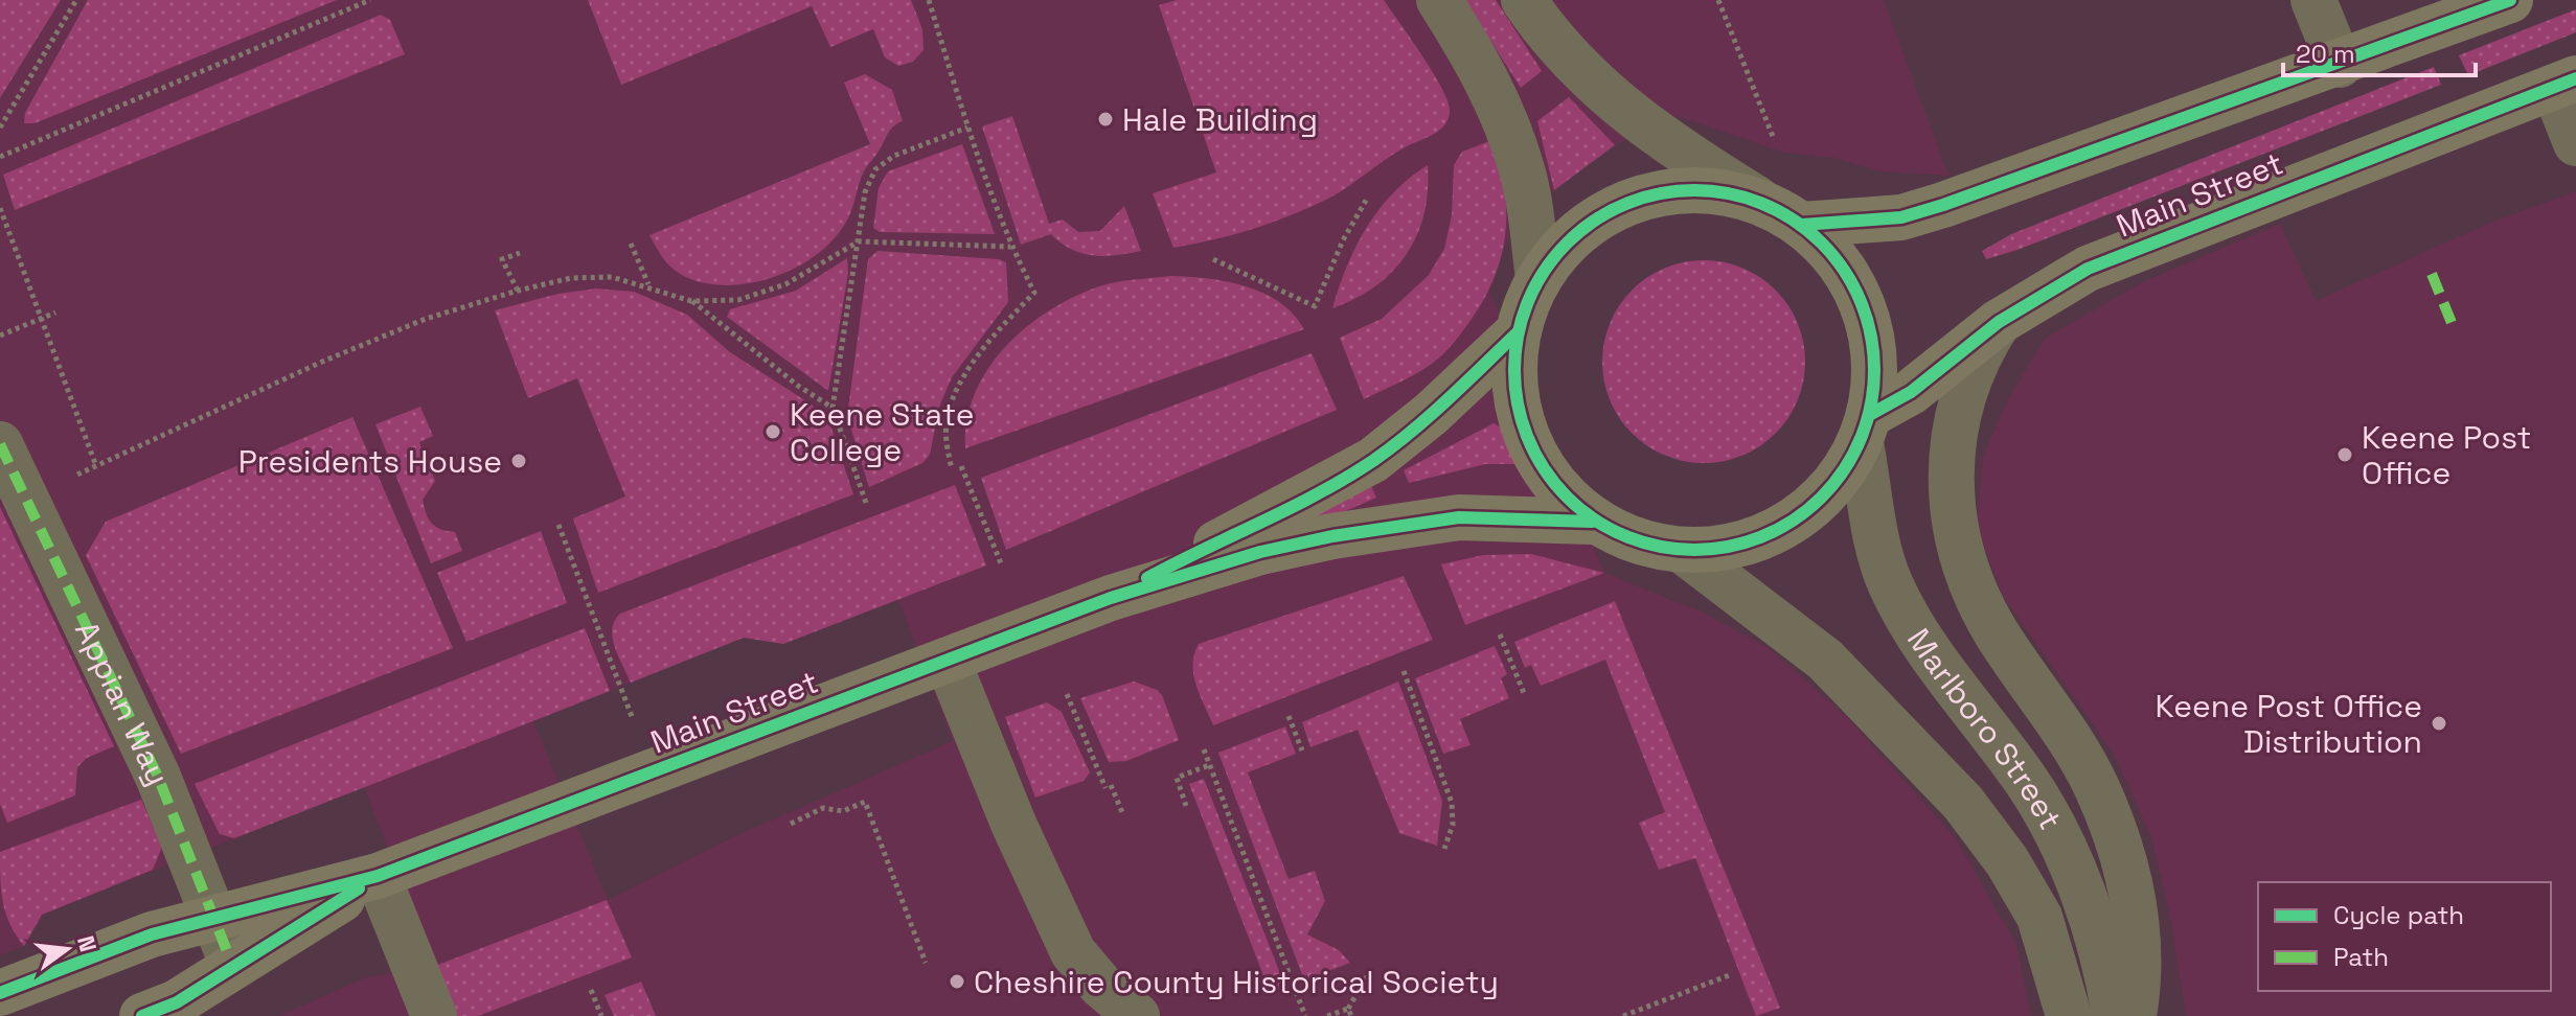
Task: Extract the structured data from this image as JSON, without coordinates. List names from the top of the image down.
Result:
{
  "streets": {
    "main road": ["Main Street"],
    "street": ["Appian Way", "Marlboro Street"]
  },
  "crossings": [
    ["Main Street", "Appian Way"],
    ["Main Street", "Marlboro Street"]
  ],
  "places": [
    "Hale Building",
    "Keene State College",
    "Keene Post Office",
    "Presidents House",
    "Keene Post Office Distribution",
    "Cheshire County Historical Society"
  ],
  "legend": ["Cycle path", "Path"],
  "scale_bar": "20 m",
  "north": "right"
}
